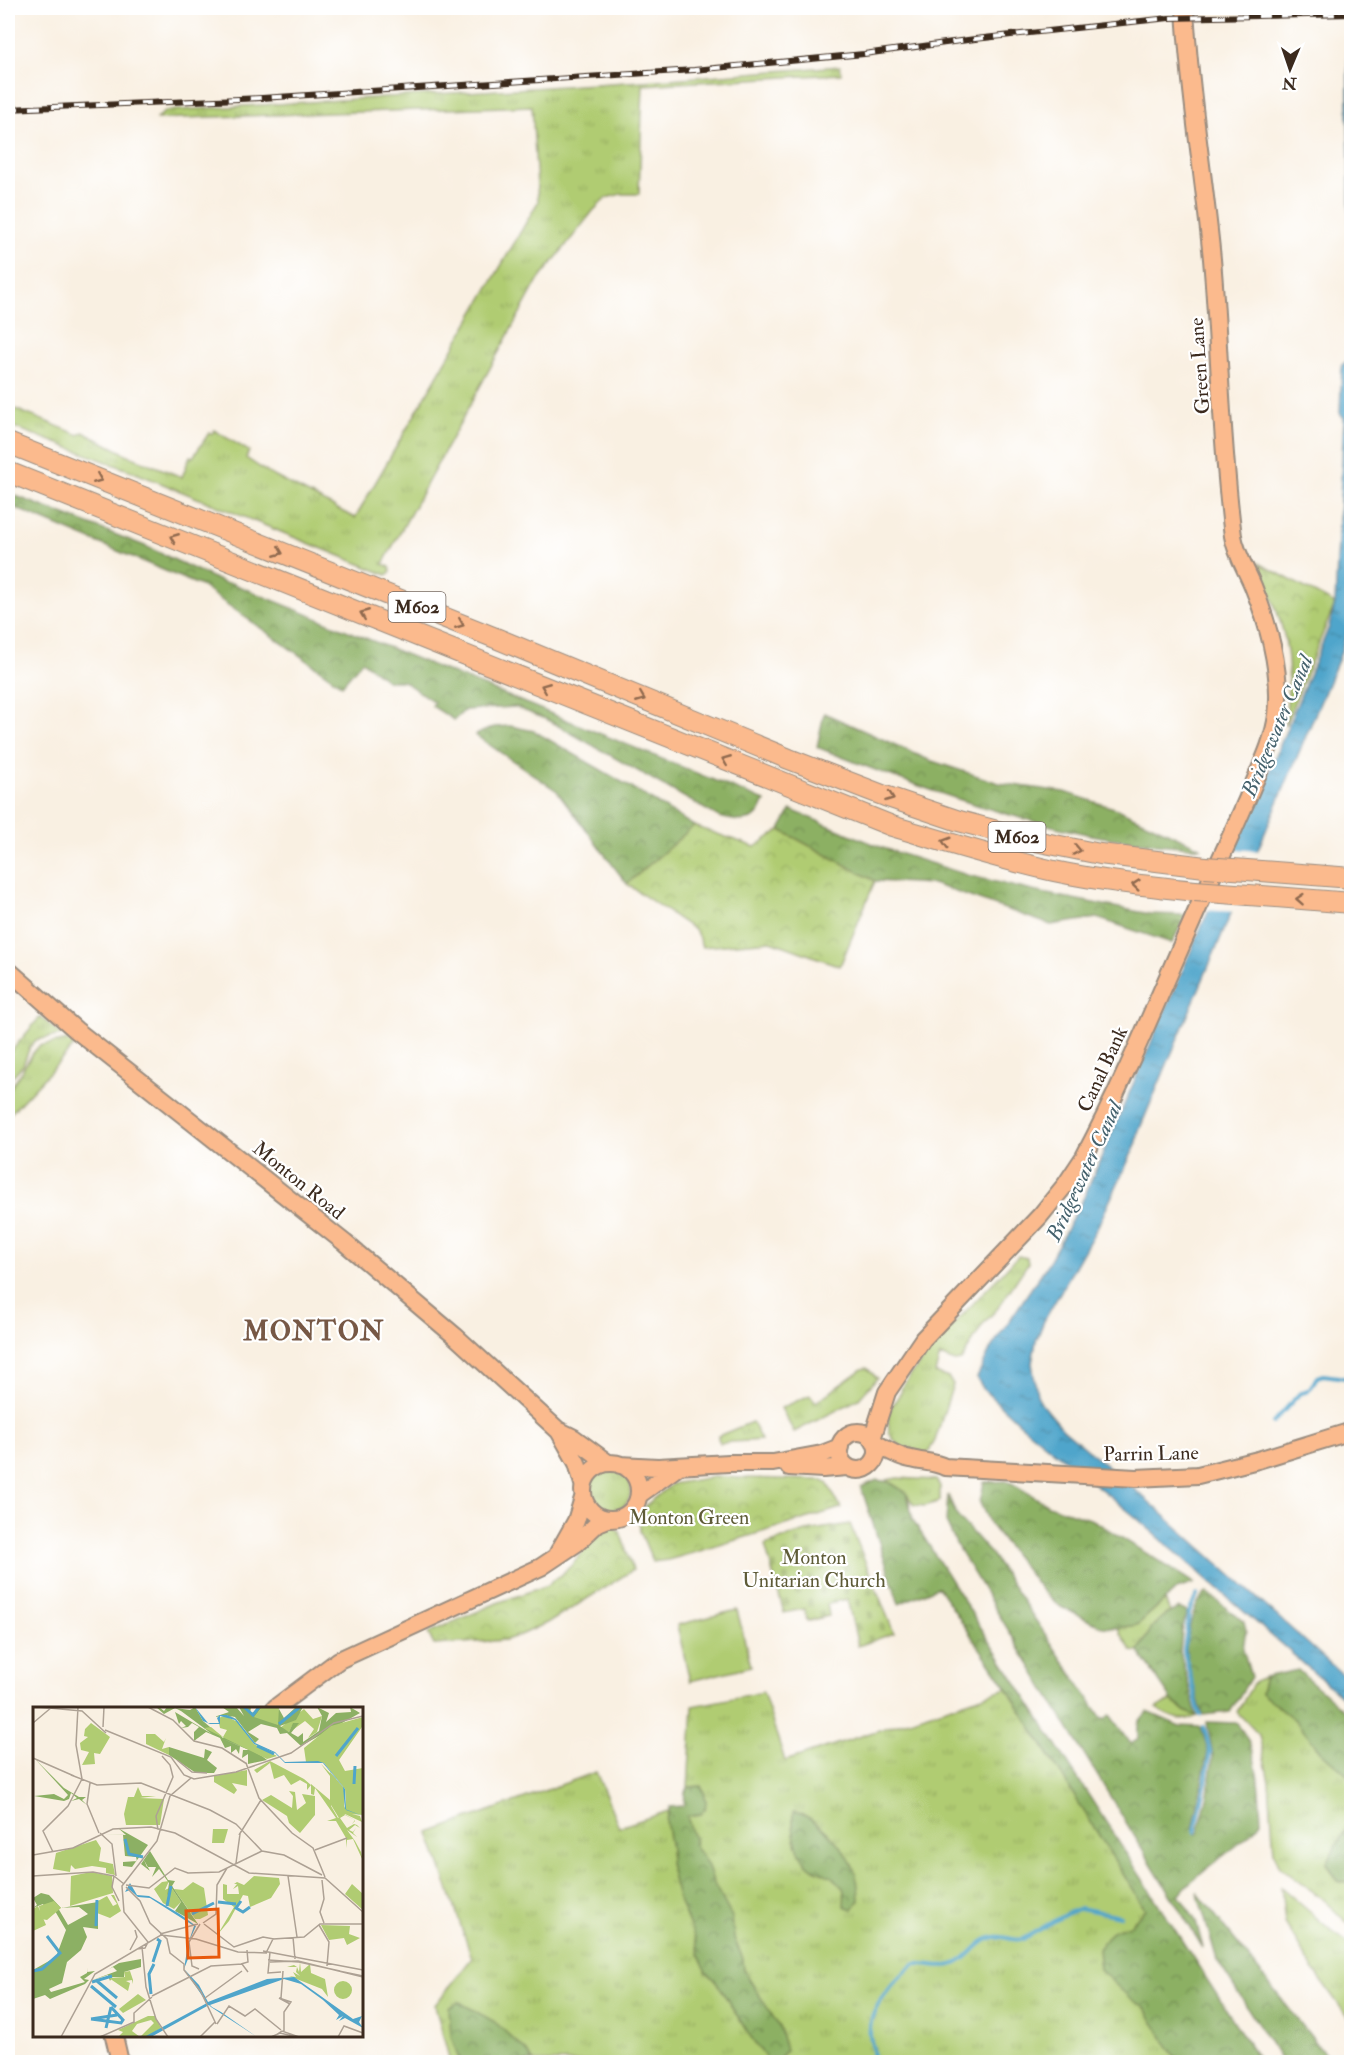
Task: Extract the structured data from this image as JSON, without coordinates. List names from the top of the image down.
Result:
{
  "streets": {
    "highway": ["M602"],
    "main road": [
      "Green Lane",
      "Canal Bank",
      "Monton Road",
      "Parrin Lane"
    ]
  },
  "crossings": [
    ["Green Lane", "Canal Bank"],
    ["Canal Bank", "Parrin Lane"]
  ],
  "districts": ["MONTON"],
  "water": ["Bridgewater Canal"],
  "parks": ["Monton Green", "Monton Unitarian Church"],
  "north": "bottom"
}
